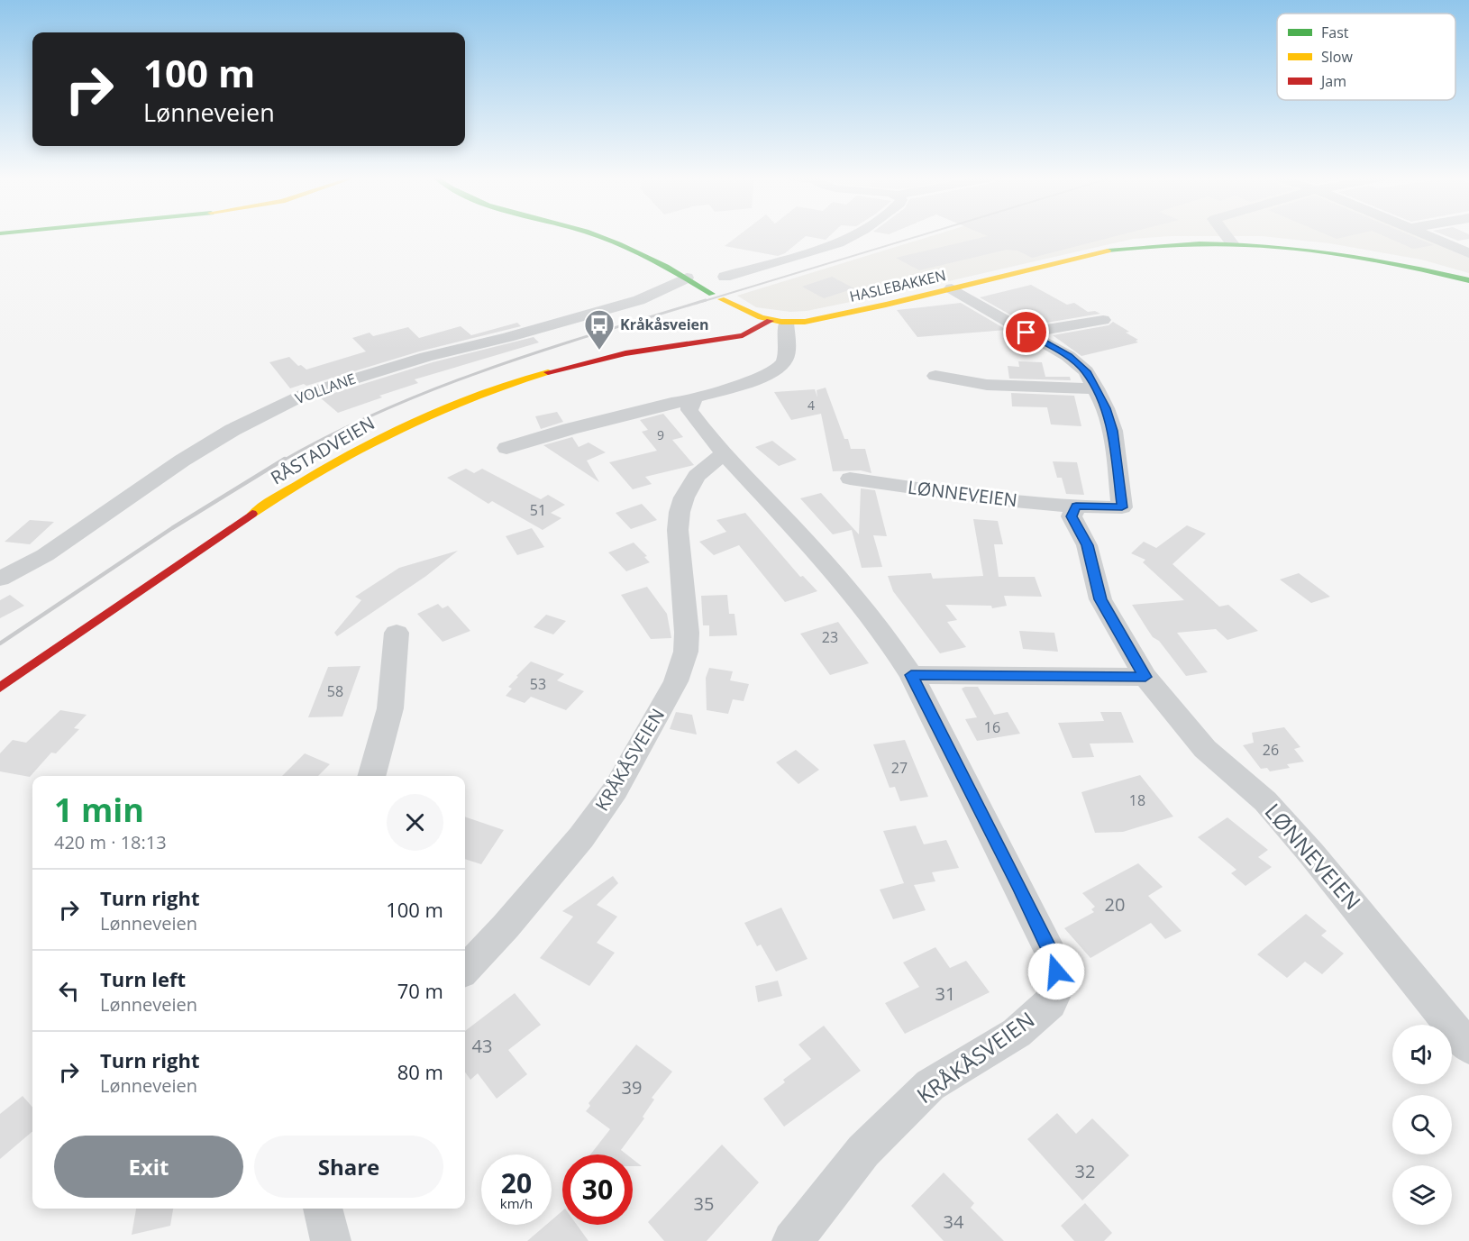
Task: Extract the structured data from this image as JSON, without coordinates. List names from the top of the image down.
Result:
{
  "streets": {
    "main road": ["HASLEBAKKEN", "RÅSTADVEIEN"],
    "street": ["VOLLANE", "LØNNEVEIEN", "KRÅKÅSVEIEN"]
  },
  "crossings": [
    ["HASLEBAKKEN", "VOLLANE"],
    ["HASLEBAKKEN", "RÅSTADVEIEN"],
    ["HASLEBAKKEN", "LØNNEVEIEN"]
  ],
  "places": {
    "bus stop": ["Kråkåsveien"]
  },
  "house_numbers": [
    "4",
    "9",
    "51",
    "23",
    "53",
    "58",
    "16",
    "26",
    "27",
    "18",
    "20",
    "31",
    "43",
    "39",
    "32",
    "35",
    "34"
  ],
  "legend": ["Fast", "Slow", "Jam"],
  "page": {
    "turn": ["100 m", "Lønneveien"],
    "heading": ["1 min", "420 m · 18:13"],
    "list": [
      {
        "name": "Turn right",
        "note": "Lønneveien",
        "value": "100 m"
      },
      {
        "name": "Turn left",
        "note": "Lønneveien",
        "value": "70 m"
      },
      {
        "name": "Turn right",
        "note": "Lønneveien",
        "value": "80 m"
      }
    ],
    "buttons": ["Exit", "Share"],
    "speed": "20 km/h",
    "limit": "30"
  }
}
